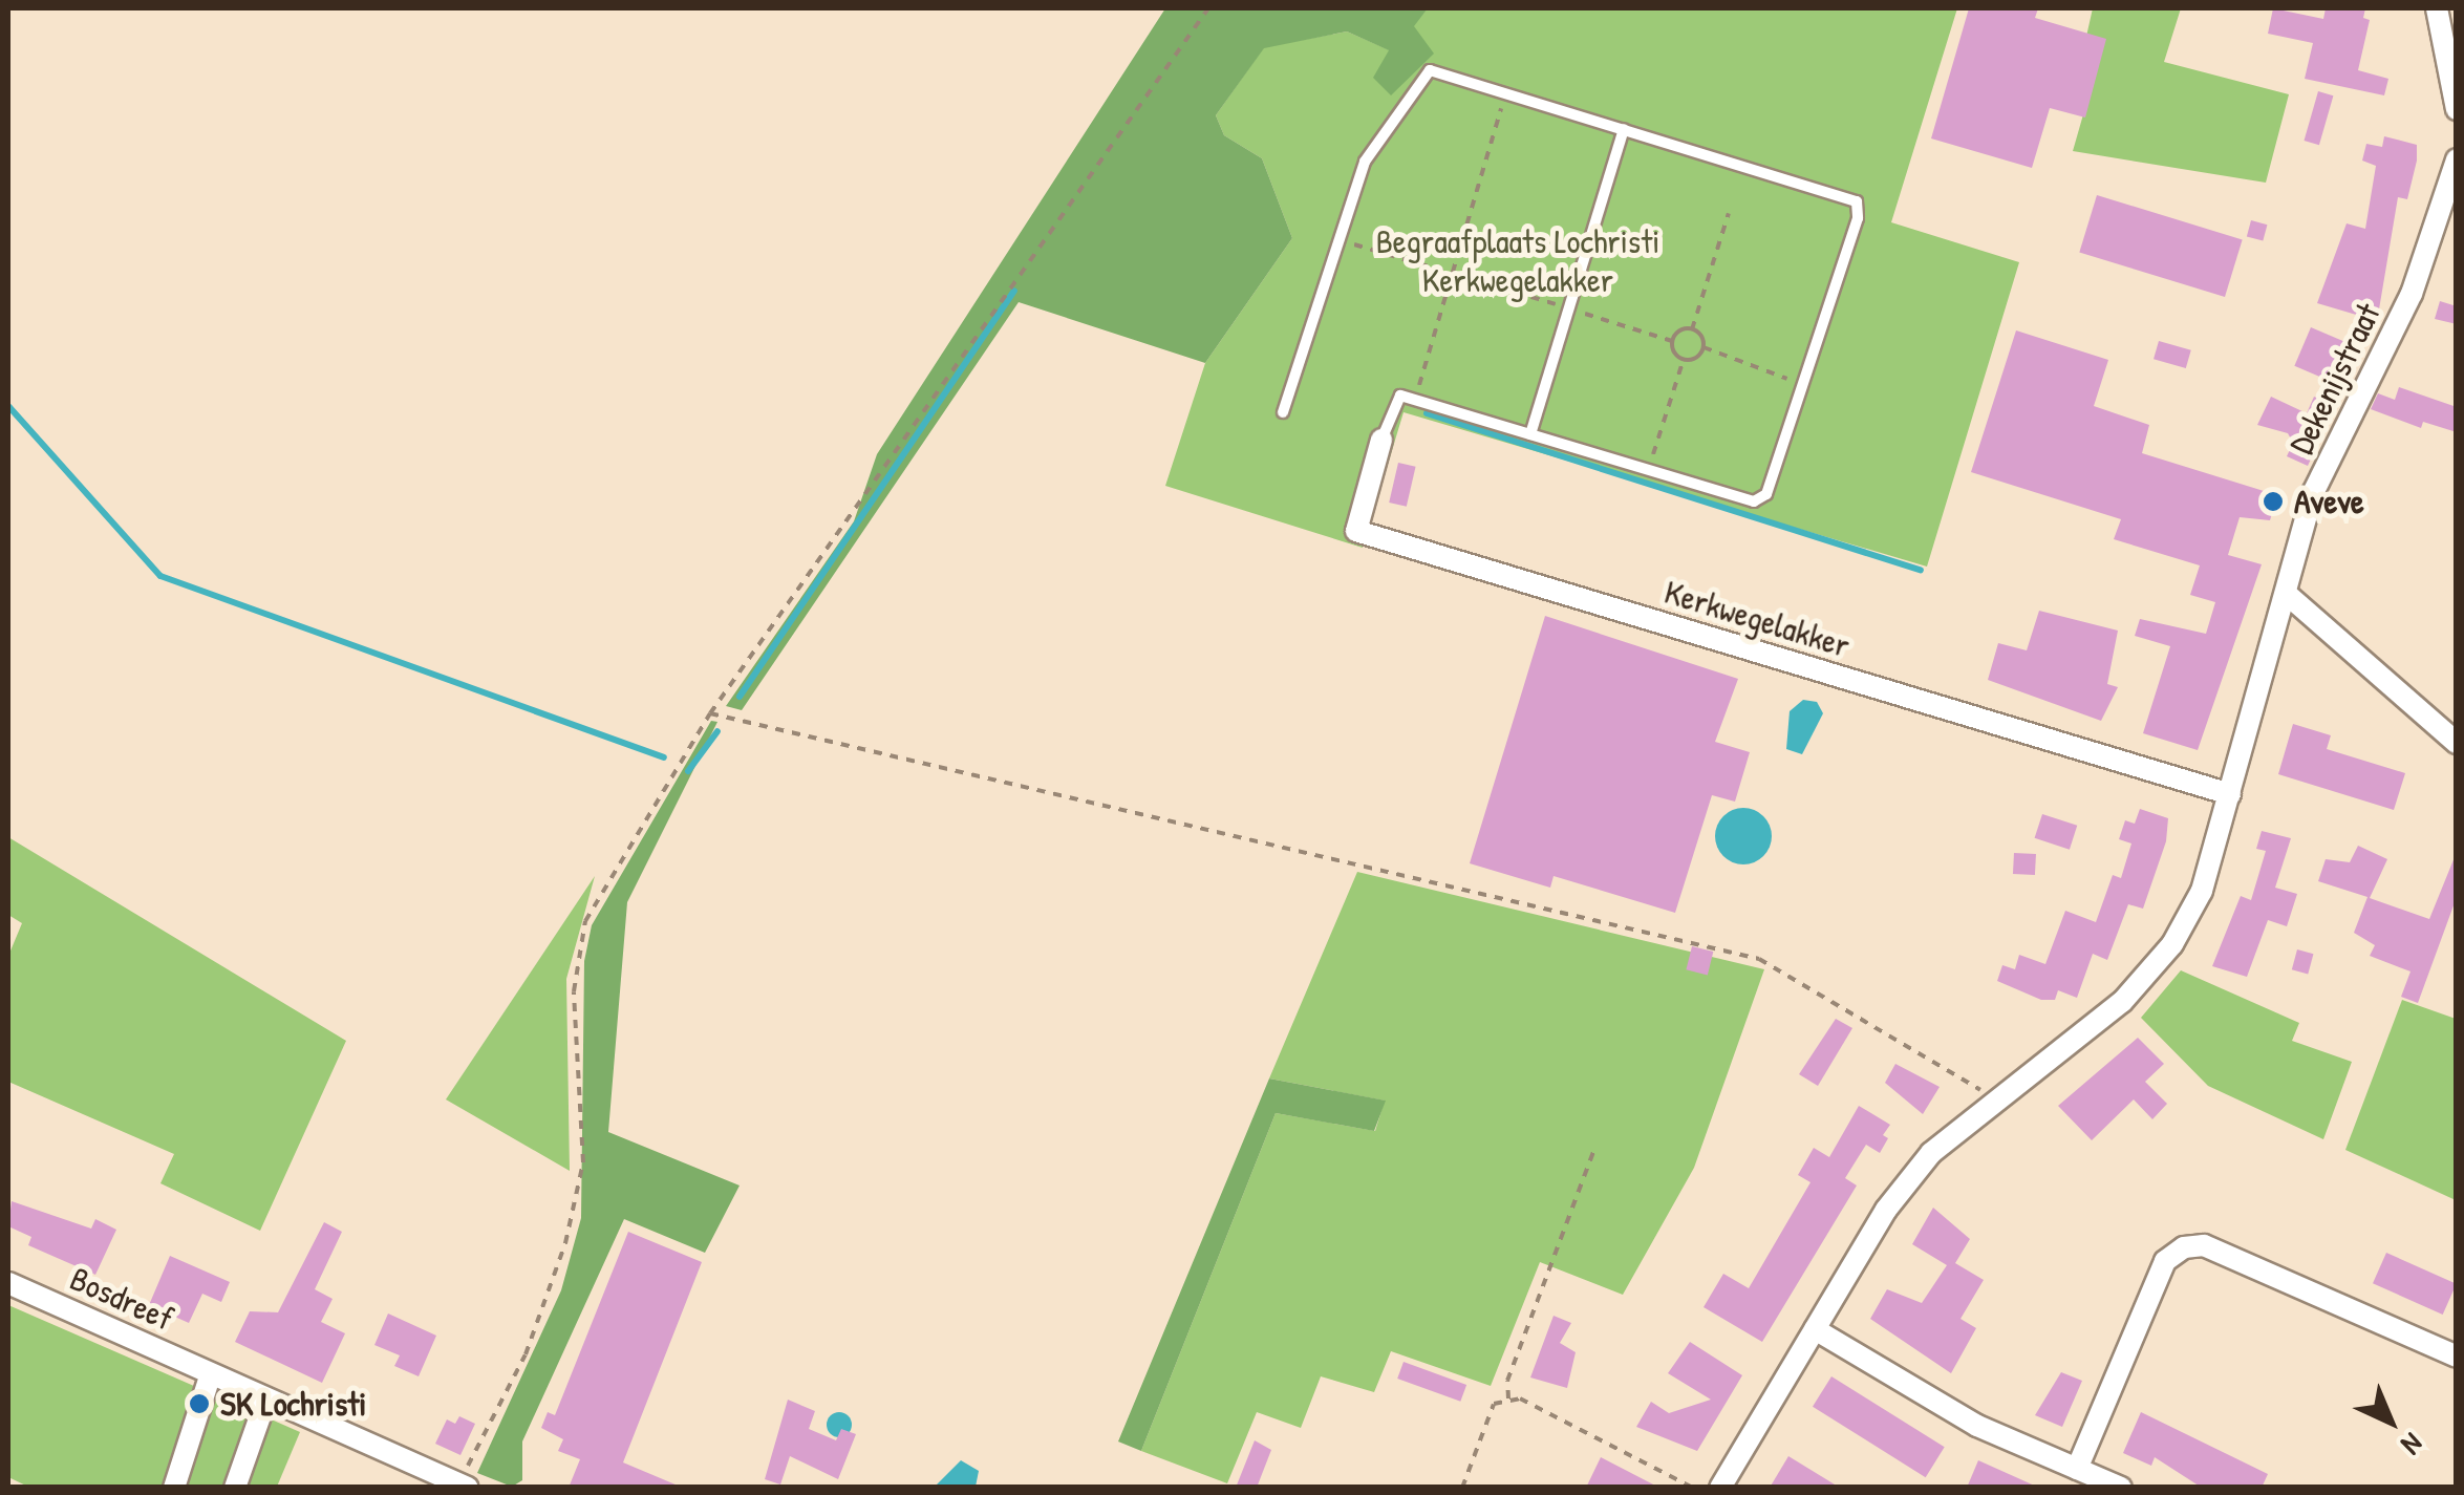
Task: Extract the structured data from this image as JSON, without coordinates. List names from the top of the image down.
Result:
{
  "streets": {
    "street": ["Dekenijstraat", "Kerkwegelakker", "Bosdreef"]
  },
  "parks": ["Begraafplaats Lochristi Kerkwegelakker"],
  "places": ["Aveve", "SK Lochristi"],
  "north": "bottom right"
}
